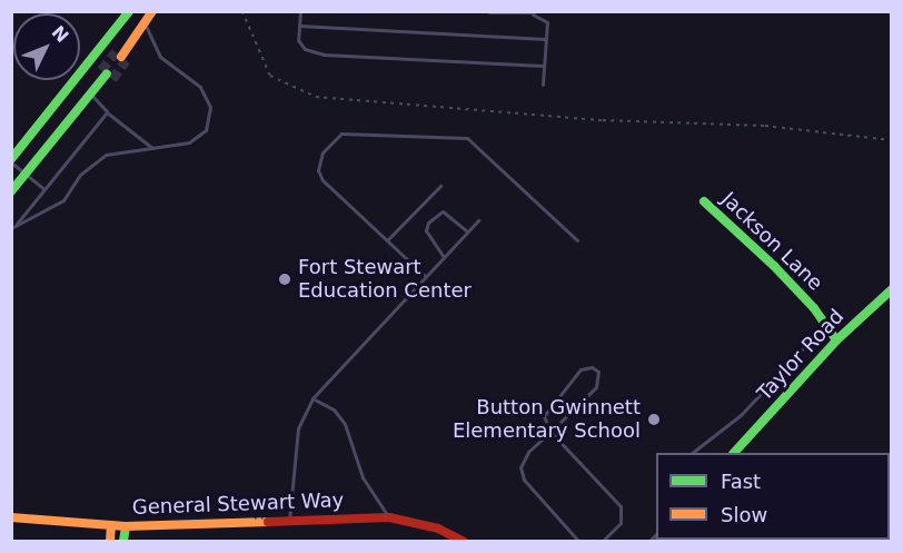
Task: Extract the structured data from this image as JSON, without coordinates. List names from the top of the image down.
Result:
{
  "streets": {
    "main road": ["Jackson Lane", "Taylor Road", "General Stewart Way"]
  },
  "crossings": [
    ["Jackson Lane", "Taylor Road"]
  ],
  "places": ["Fort Stewart Education Center", "Button Gwinnett Elementary School"],
  "legend": ["Fast", "Slow"],
  "north": "top right"
}
